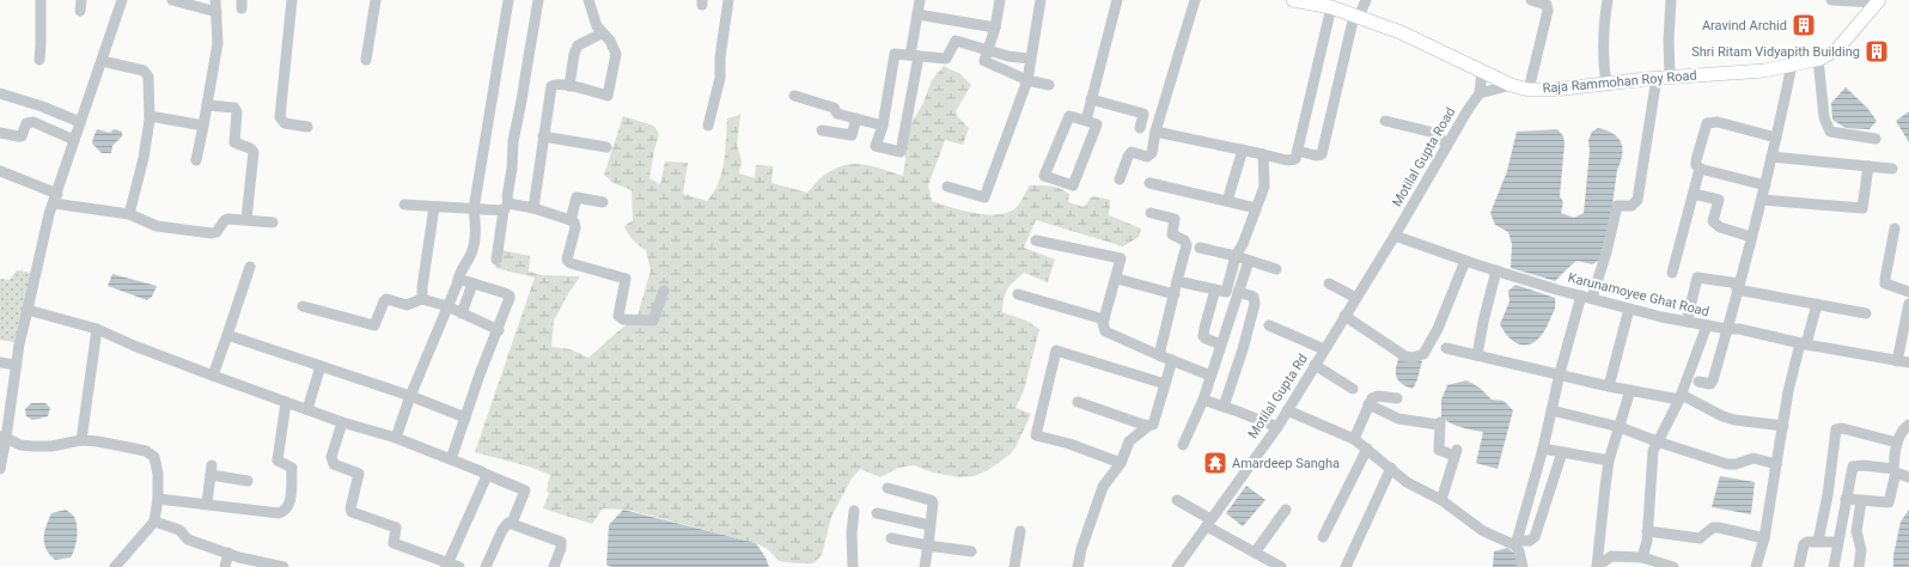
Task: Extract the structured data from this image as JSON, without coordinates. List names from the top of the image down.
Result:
{
  "streets": {
    "main road": ["Raja Rammohan Roy Road"],
    "street": ["Motilal Gupta Road", "Karunamoyee Ghat Road", "Motilal Gupta Rd"]
  },
  "crossings": [
    ["Raja Rammohan Roy Road", "Motilal Gupta Road"],
    ["Motilal Gupta Road", "Karunamoyee Ghat Road"],
    ["Motilal Gupta Road", "Motilal Gupta Rd"],
    ["Karunamoyee Ghat Road", "Motilal Gupta Rd"]
  ],
  "places": {
    "building": ["Aravind Archid", "Shri Ritam Vidyapith Building"],
    "temple": ["Amardeep Sangha"]
  }
}
